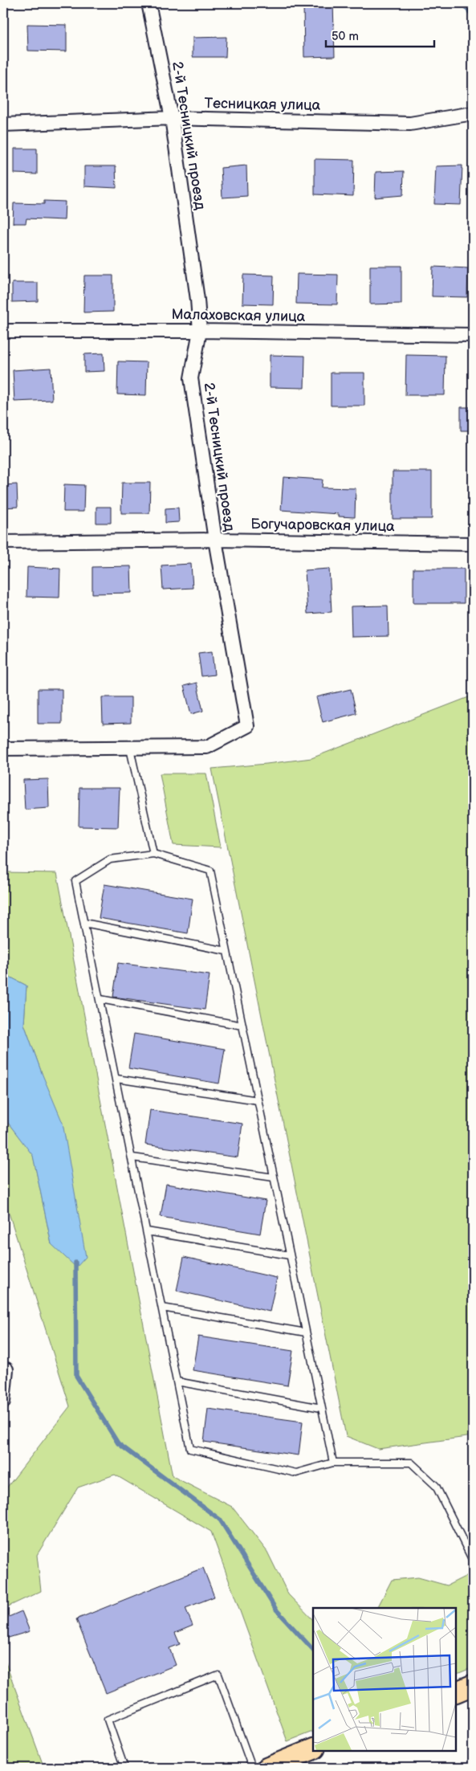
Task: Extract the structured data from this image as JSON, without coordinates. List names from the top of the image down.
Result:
{
  "streets": {
    "street": [
      "Тесницкая улица",
      "2-й Тесницкий проезд",
      "Малаховская улица",
      "Богучаровская улица"
    ]
  },
  "crossings": [
    ["Тесницкая улица", "2-й Тесницкий проезд"],
    ["2-й Тесницкий проезд", "Малаховская улица"],
    ["2-й Тесницкий проезд", "Богучаровская улица"]
  ],
  "scale_bar": "50 m"
}
